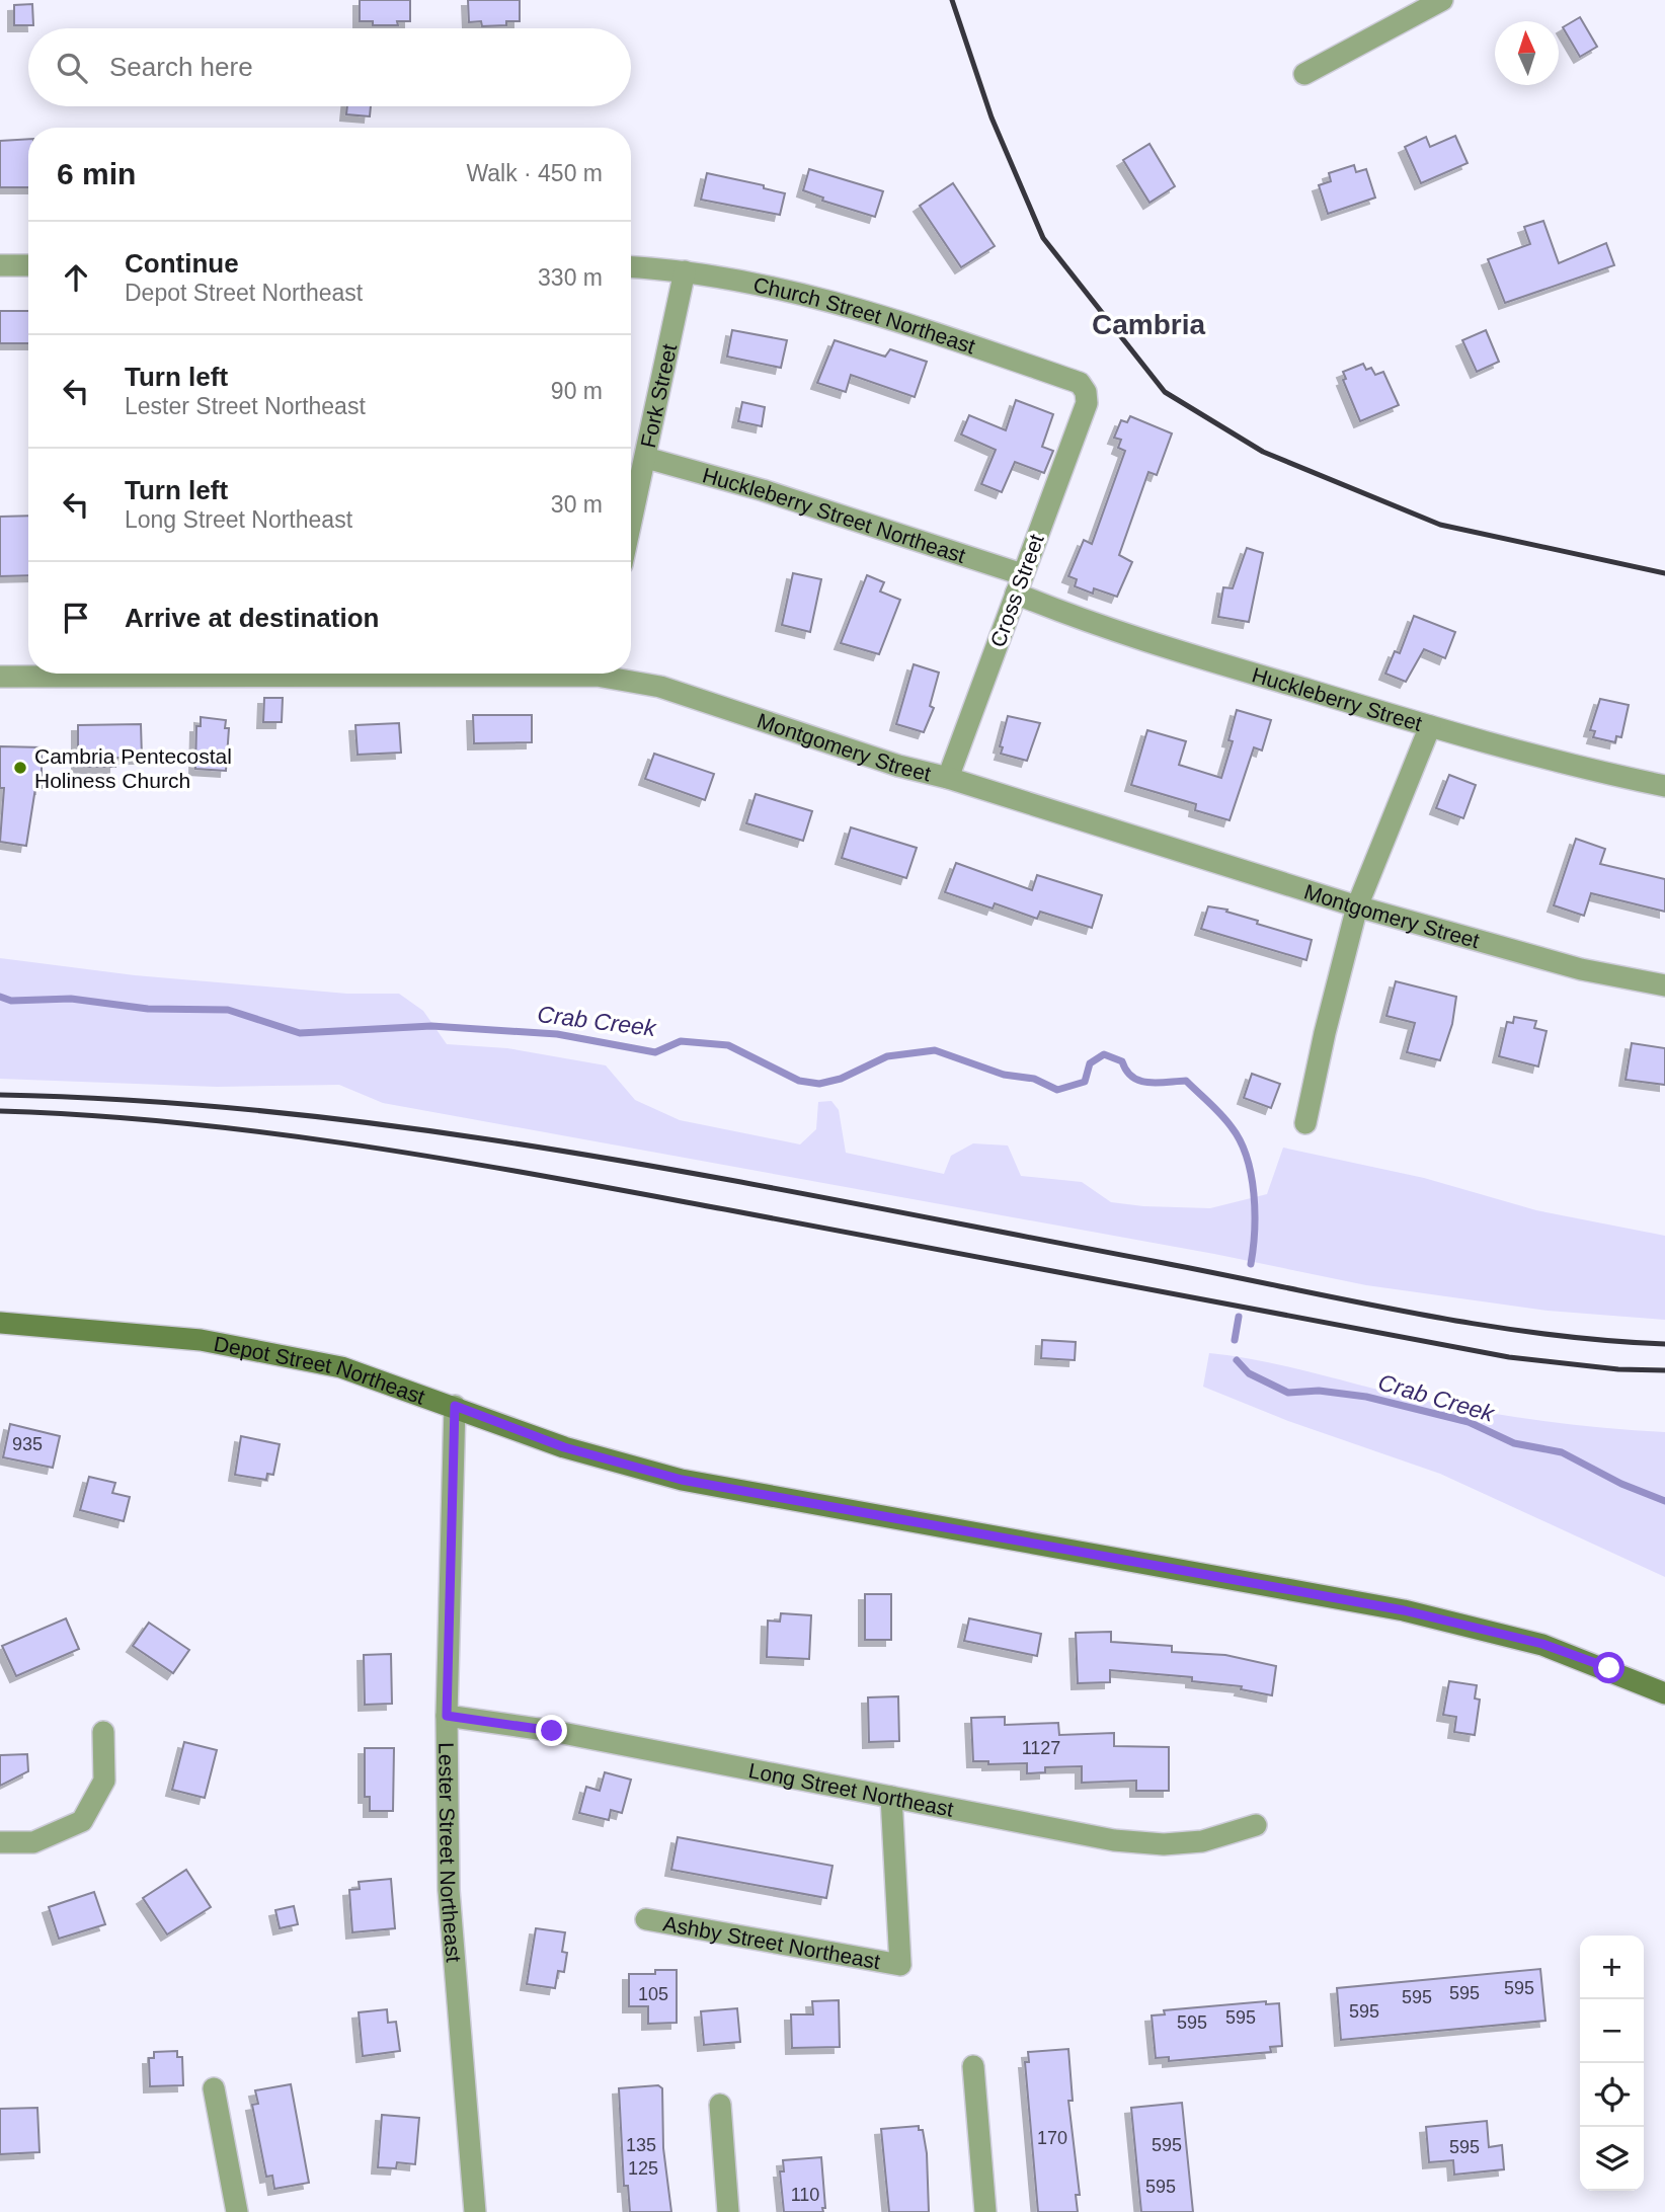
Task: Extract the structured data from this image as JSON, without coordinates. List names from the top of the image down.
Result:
{
  "streets": {
    "main road": ["Depot Street Northeast"],
    "street": [
      "Church Street Northeast",
      "Fork Street",
      "Huckleberry Street Northeast",
      "Cross Street",
      "Huckleberry Street",
      "Montgomery Street",
      "Long Street Northeast",
      "Lester Street Northeast",
      "Ashby Street Northeast"
    ]
  },
  "crossings": [
    ["Church Street Northeast", "Fork Street"],
    ["Church Street Northeast", "Cross Street"],
    ["Fork Street", "Huckleberry Street Northeast"],
    ["Huckleberry Street Northeast", "Cross Street"],
    ["Huckleberry Street Northeast", "Huckleberry Street"],
    ["Cross Street", "Huckleberry Street"],
    ["Cross Street", "Montgomery Street"],
    ["Depot Street Northeast", "Lester Street Northeast"],
    ["Long Street Northeast", "Lester Street Northeast"],
    ["Long Street Northeast", "Ashby Street Northeast"]
  ],
  "districts": ["Cambria"],
  "water": ["Crab Creek"],
  "places": ["Cambria Pentecostal Holiness Church"],
  "house_numbers": [
    "935",
    "1127",
    "595",
    "595",
    "105",
    "595",
    "595",
    "595",
    "595",
    "170",
    "135",
    "595",
    "595",
    "125",
    "595",
    "110"
  ],
  "north": "top",
  "page": {
    "search": "Search here",
    "heading": ["6 min", "Walk · 450 m"],
    "list": [
      ["Continue", "Depot Street Northeast", "330 m"],
      ["Turn left", "Lester Street Northeast", "90 m"],
      ["Turn left", "Long Street Northeast", "30 m"],
      "Arrive at destination"
    ],
    "map_buttons": ["+", "−"]
  }
}
